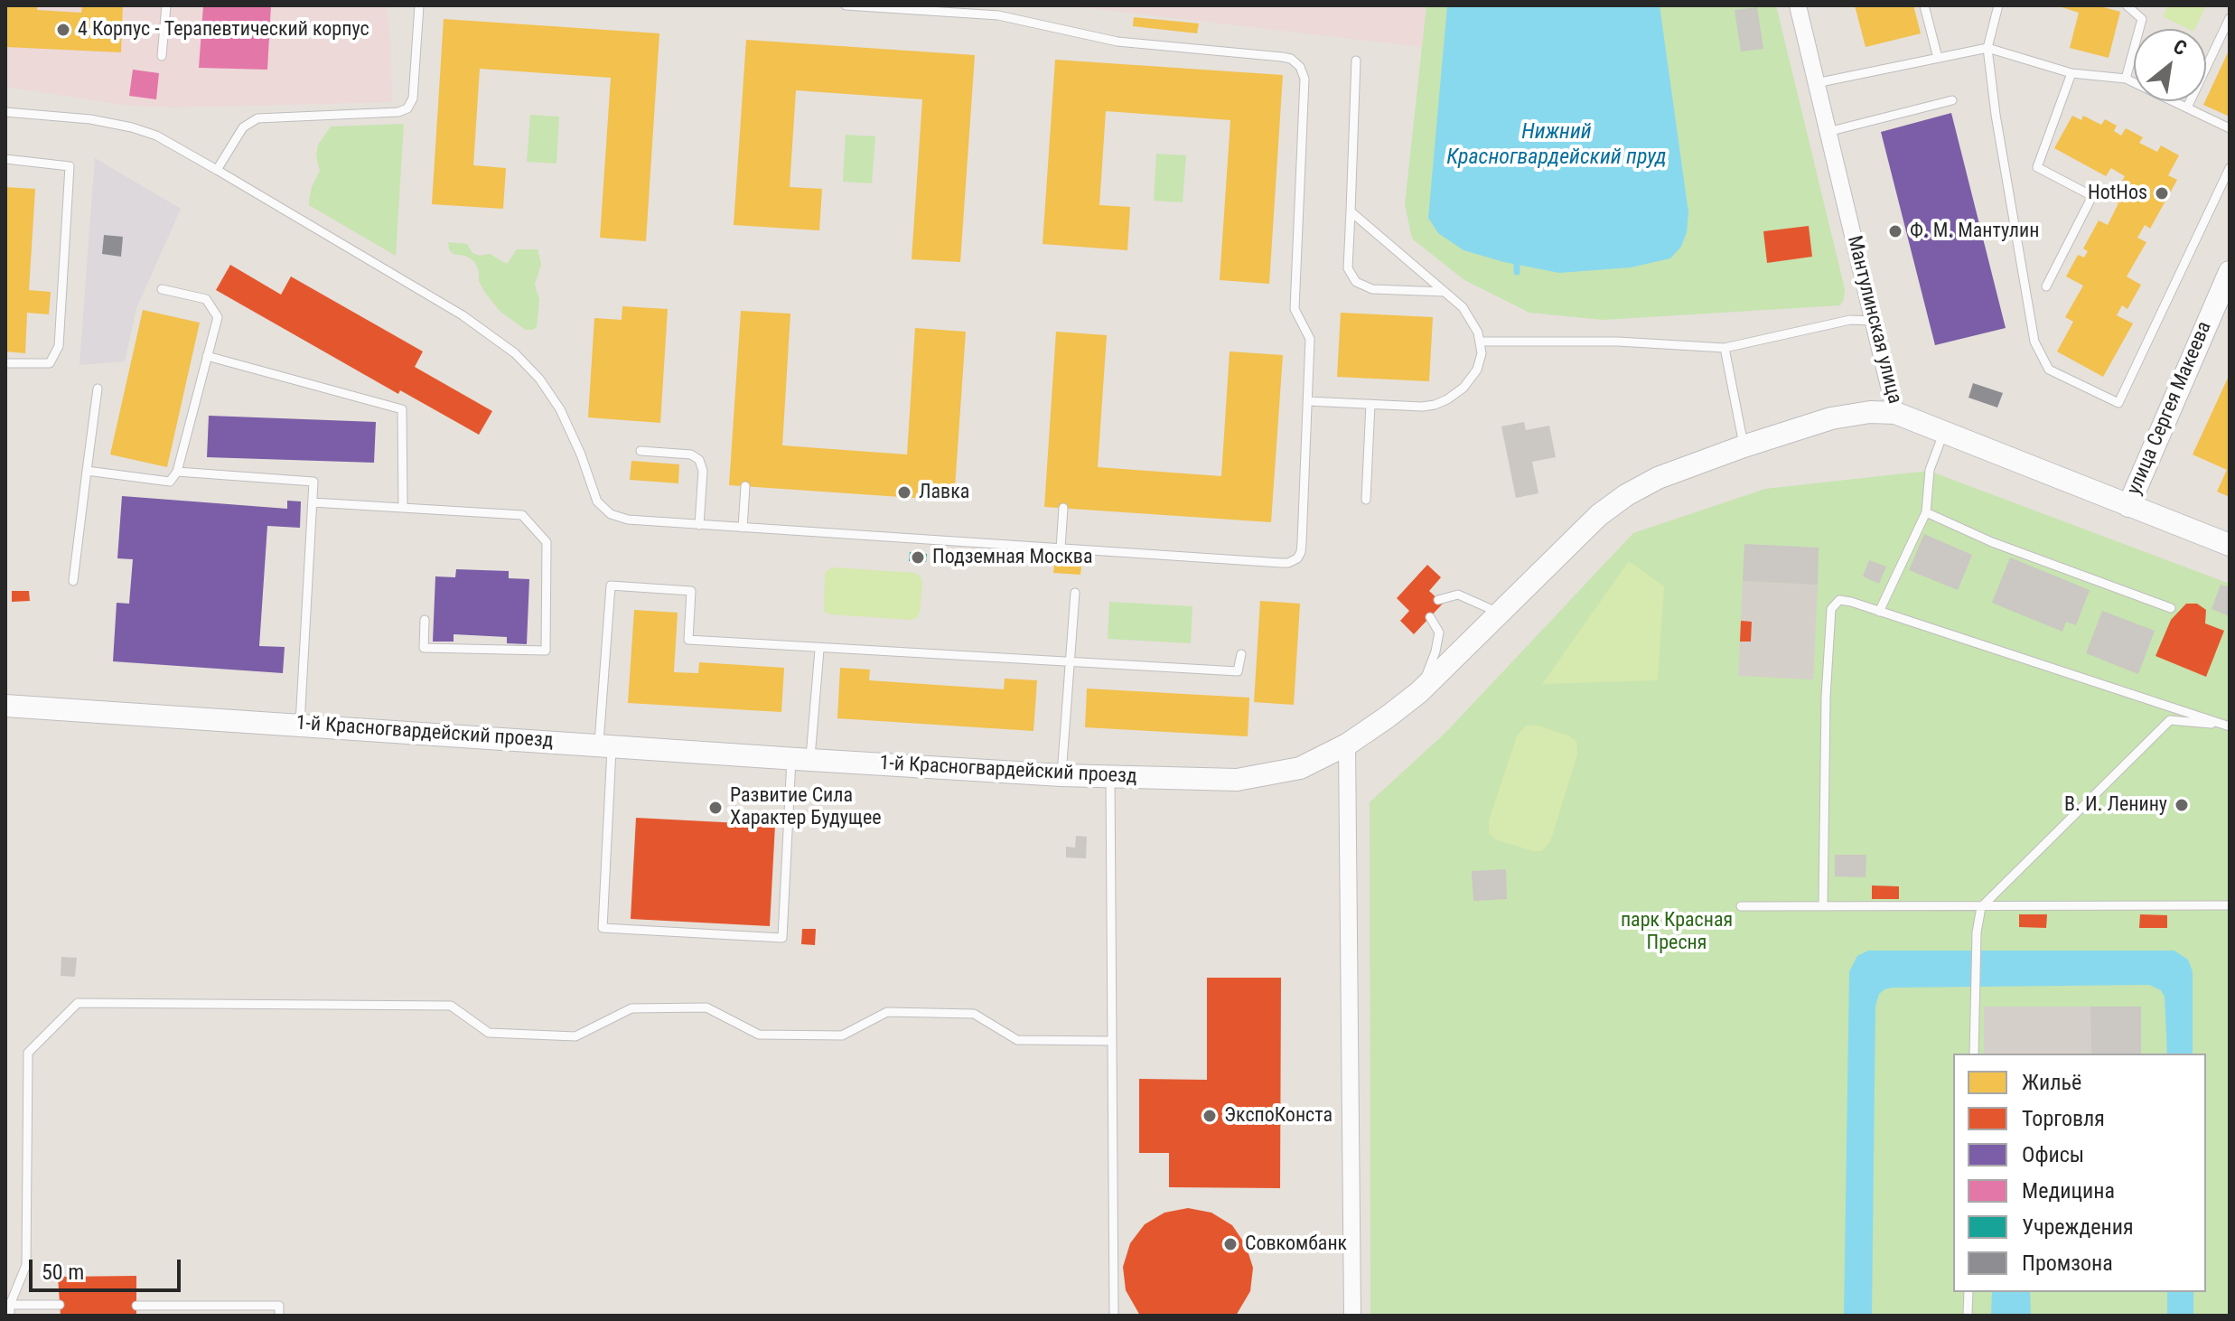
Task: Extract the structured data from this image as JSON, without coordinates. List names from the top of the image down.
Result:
{
  "streets": {
    "street": ["Мантулинская улица", "улица Сергея Макеева", "1-й Красногвардейский проезд"]
  },
  "crossings": [
    ["Мантулинская улица", "улица Сергея Макеева"],
    ["Мантулинская улица", "1-й Красногвардейский проезд"]
  ],
  "water": ["Нижний Красногвардейский пруд"],
  "parks": ["парк Красная Пресня"],
  "places": [
    "4 Корпус - Терапевтический корпус",
    "HotHos",
    "Ф. М. Мантулин",
    "Лавка",
    "Подземная Москва",
    "В. И. Ленину",
    "Развитие Сила Характер Будущее",
    "ЭкспоКонста",
    "Совкомбанк"
  ],
  "legend": [
    "Жильё",
    "Торговля",
    "Офисы",
    "Медицина",
    "Учреждения",
    "Промзона"
  ],
  "scale_bar": "50 m",
  "north": "top right"
}
